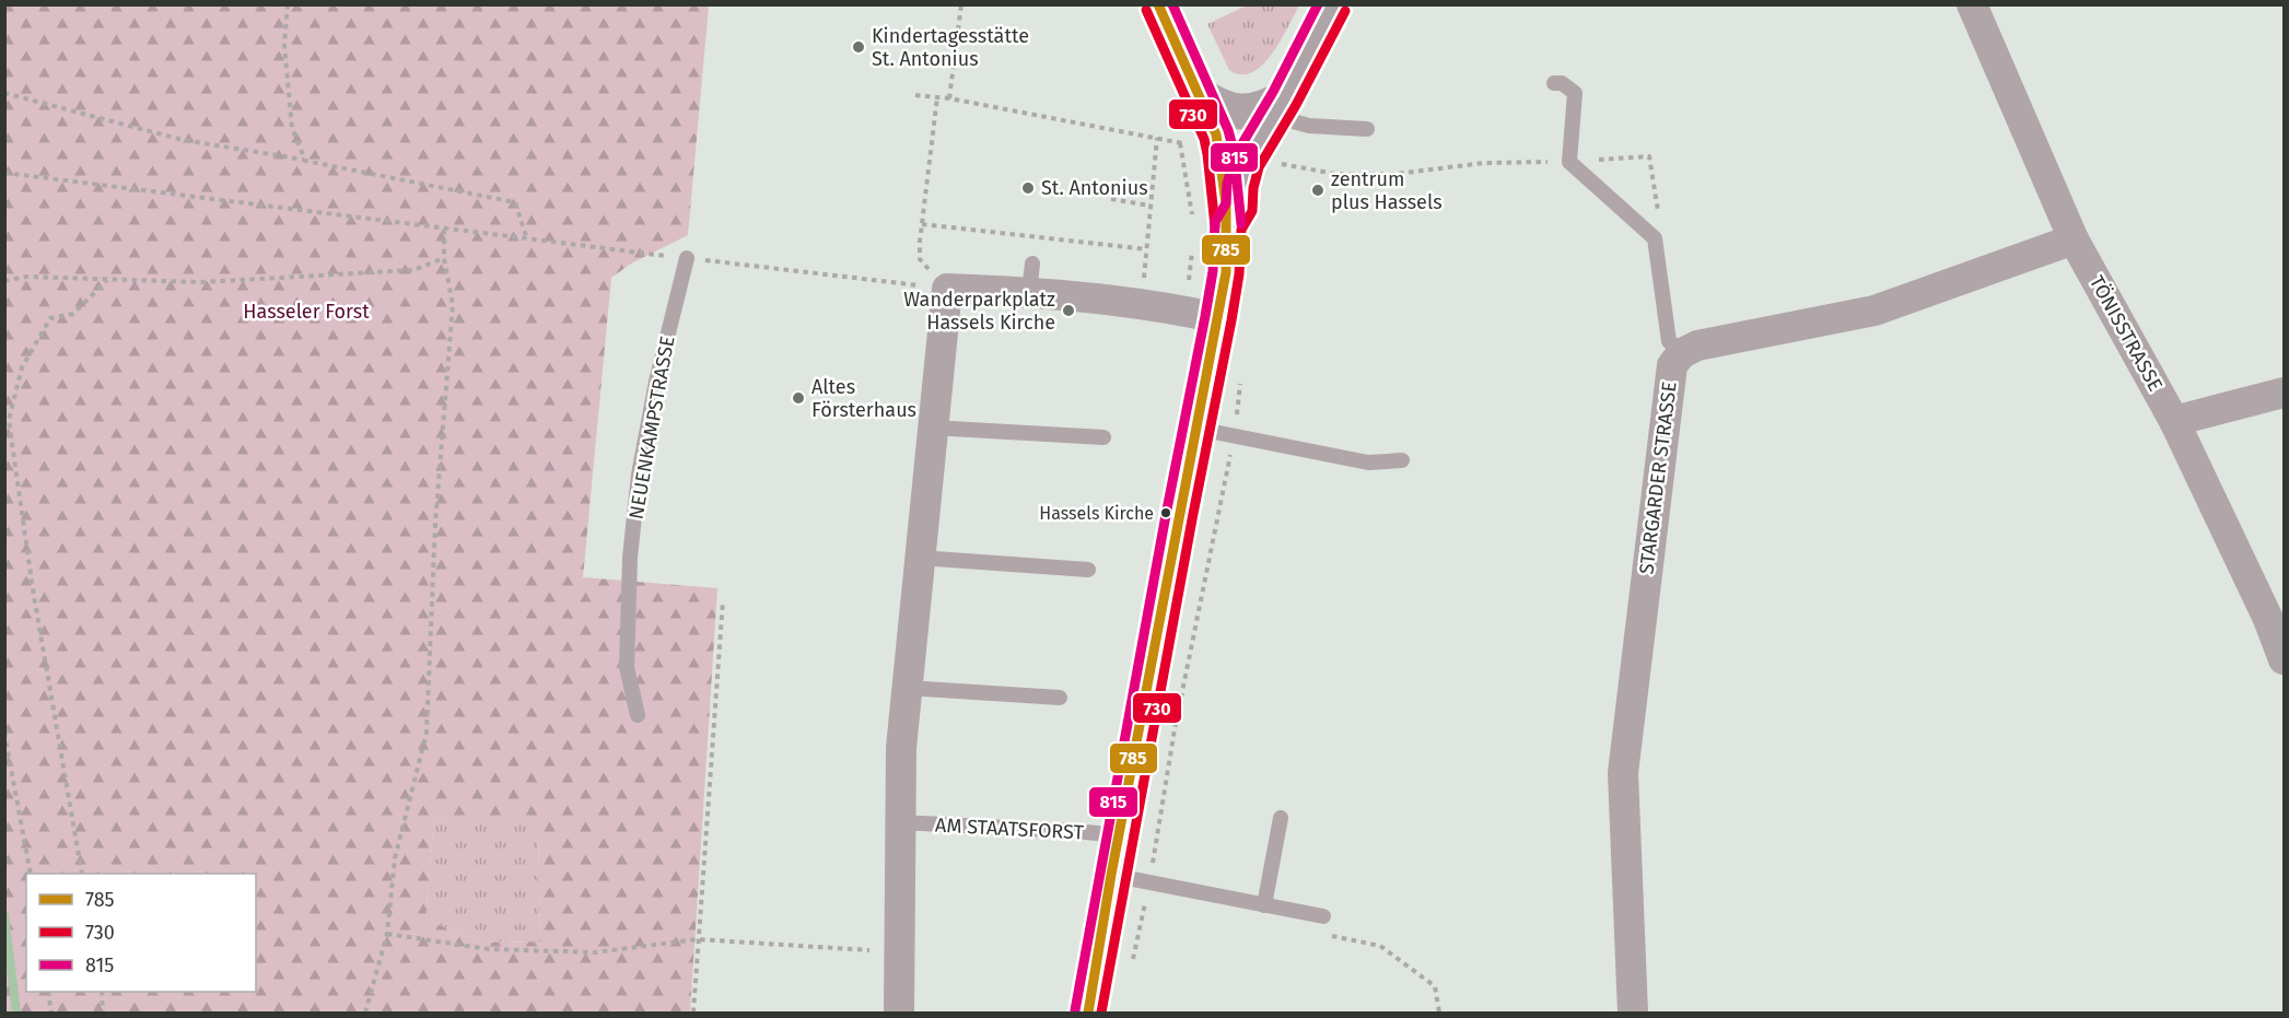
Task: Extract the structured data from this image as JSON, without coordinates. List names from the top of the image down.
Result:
{
  "streets": {
    "street": ["TÖNISSTRASSE", "STARGARDER STRASSE"],
    "lane": ["NEUENKAMPSTRASSE", "AM STAATSFORST"]
  },
  "parks": ["Hasseler Forst"],
  "places": [
    "Kindertagesstätte St. Antonius",
    "St. Antonius",
    "zentrum plus Hassels",
    "Wanderparkplatz Hassels Kirche",
    "Altes Försterhaus",
    "Hassels Kirche"
  ],
  "lines": ["transit line 785", "transit line 815", "transit line 730"],
  "legend": ["785", "730", "815"]
}
